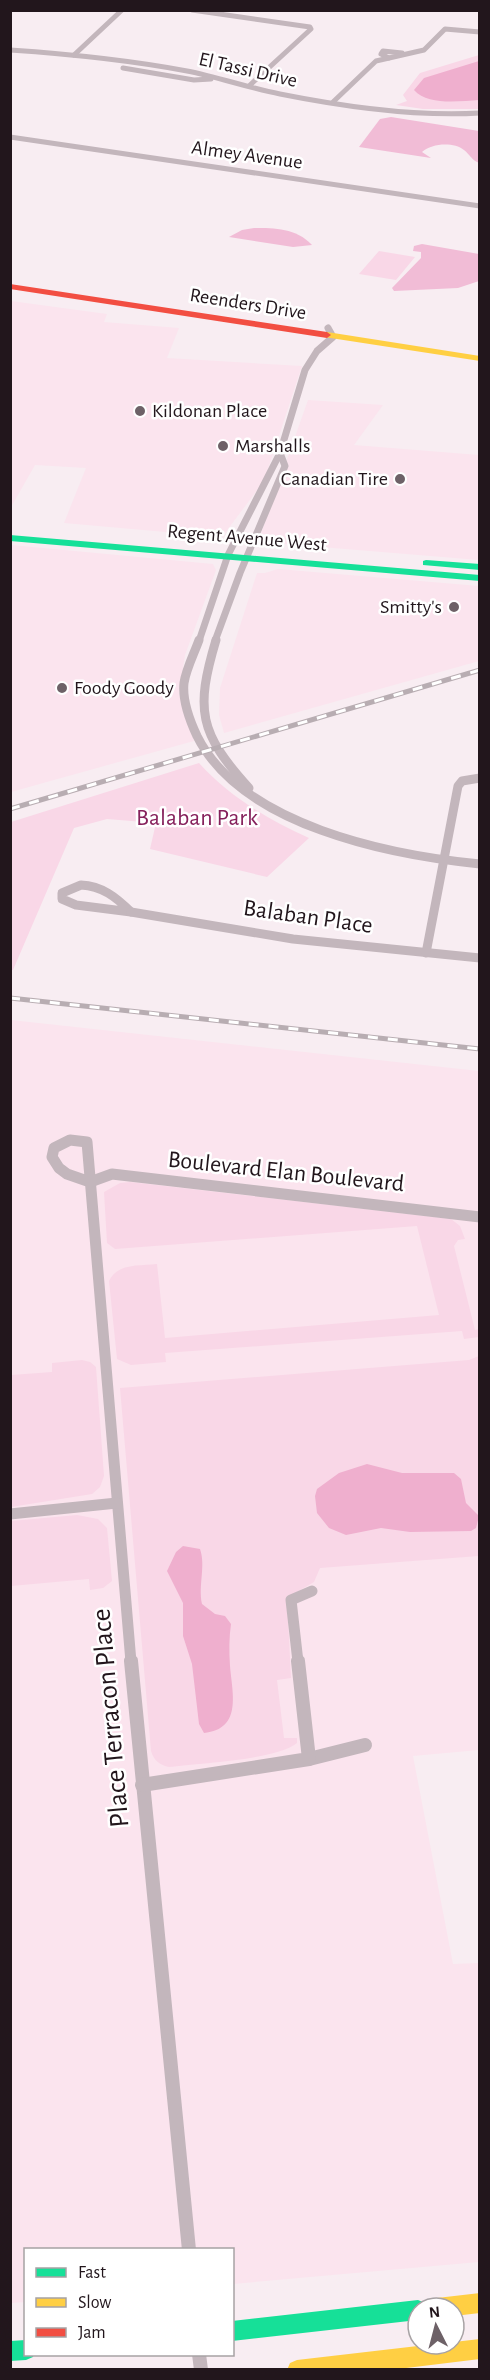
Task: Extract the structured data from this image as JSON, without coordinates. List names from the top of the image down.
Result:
{
  "streets": {
    "street": [
      "El Tassi Drive",
      "Almey Avenue",
      "Reenders Drive",
      "Regent Avenue West",
      "Balaban Place",
      "Boulevard Elan Boulevard",
      "Place Terracon Place"
    ]
  },
  "crossings": [
    ["Boulevard Elan Boulevard", "Place Terracon Place"]
  ],
  "parks": ["Balaban Park"],
  "places": [
    "Kildonan Place",
    "Marshalls",
    "Canadian Tire",
    "Smitty's",
    "Foody Goody"
  ],
  "legend": ["Fast", "Slow", "Jam"],
  "north": "top"
}
